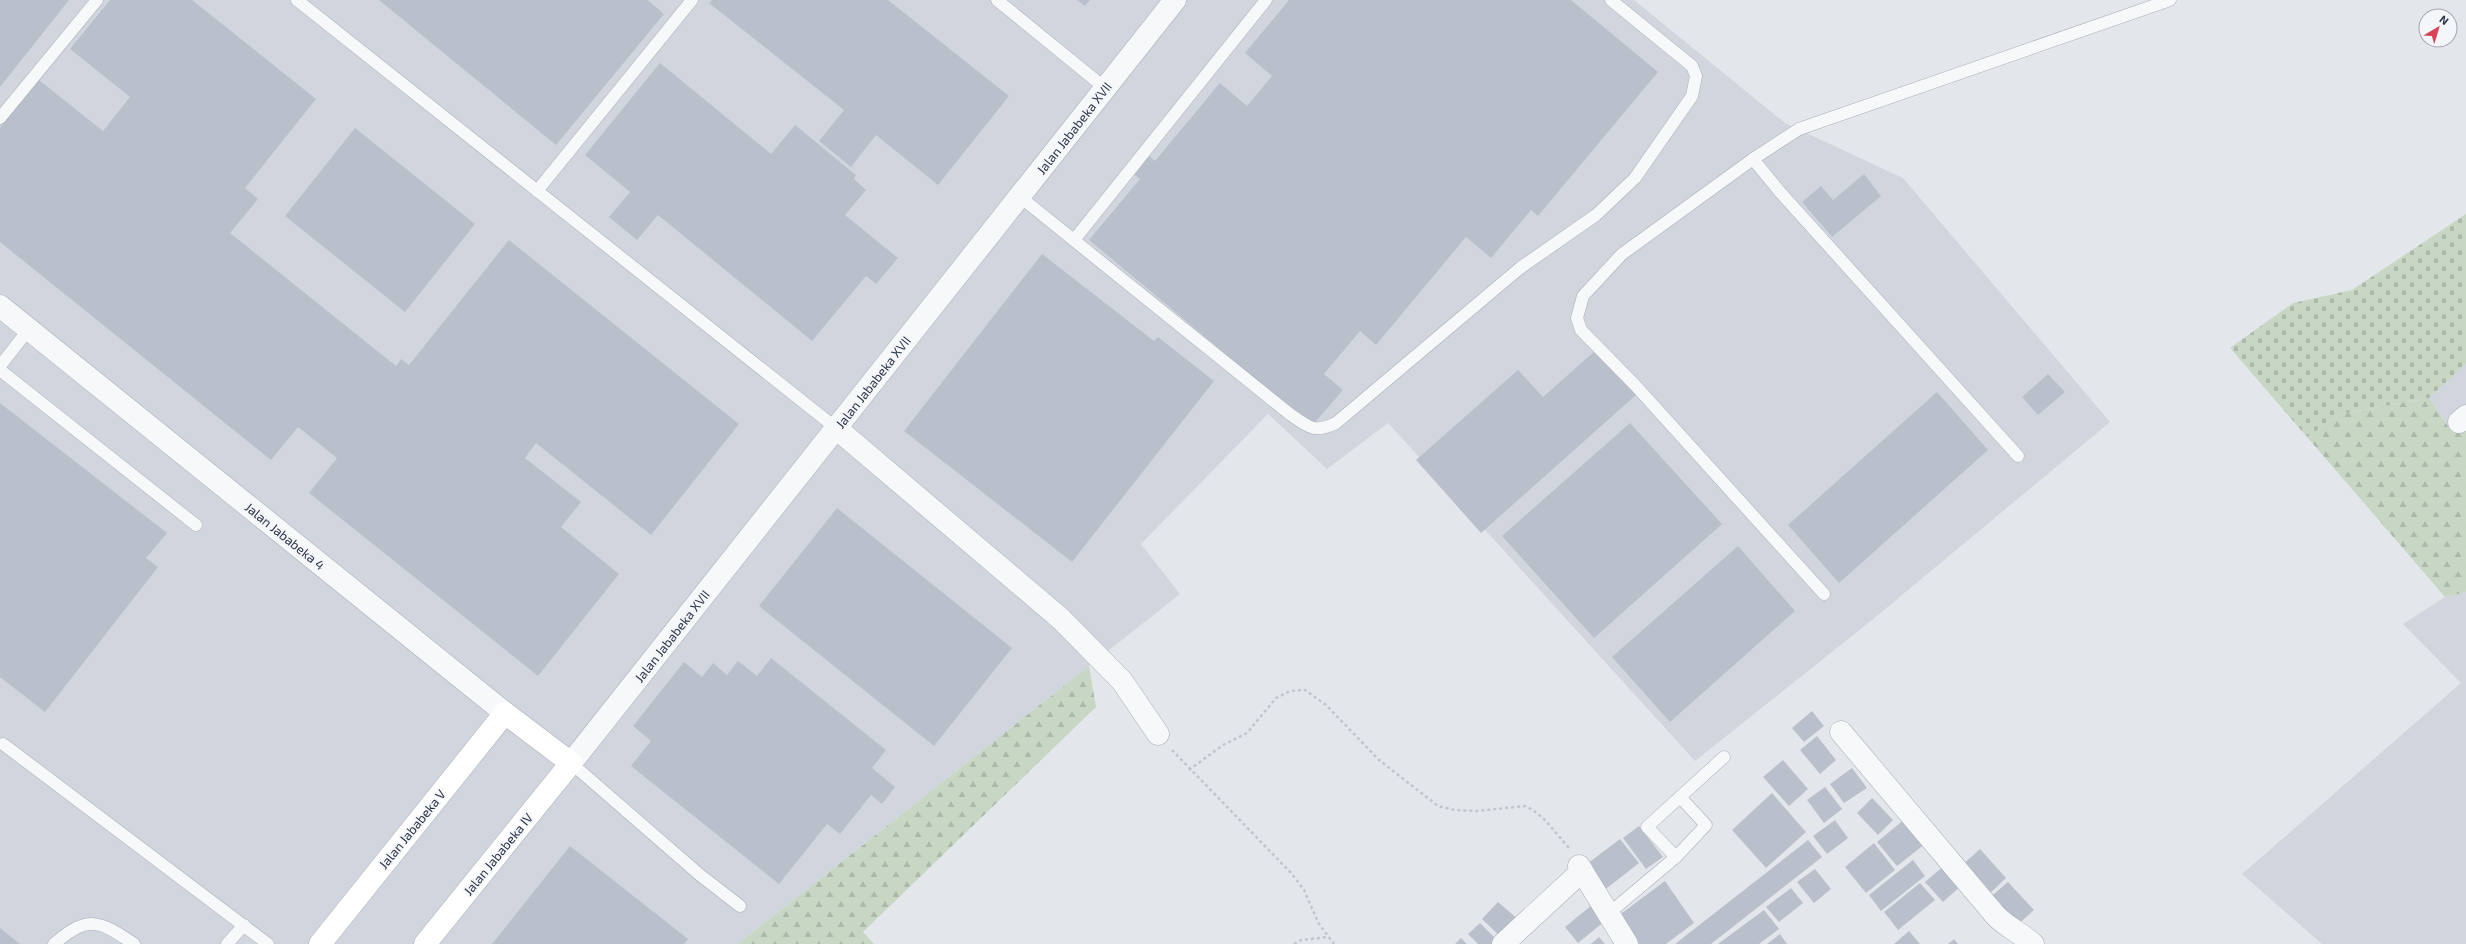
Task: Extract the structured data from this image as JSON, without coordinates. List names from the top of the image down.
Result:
{
  "streets": {
    "street": [
      "Jalan Jababeka XVII",
      "Jalan Jababeka 4",
      "Jalan Jababeka V",
      "Jalan Jababeka IV"
    ]
  },
  "crossings": [
    ["Jalan Jababeka XVII", "Jalan Jababeka 4"],
    ["Jalan Jababeka XVII", "Jalan Jababeka IV"],
    ["Jalan Jababeka 4", "Jalan Jababeka V"],
    ["Jalan Jababeka 4", "Jalan Jababeka IV"]
  ],
  "north": "top right"
}
